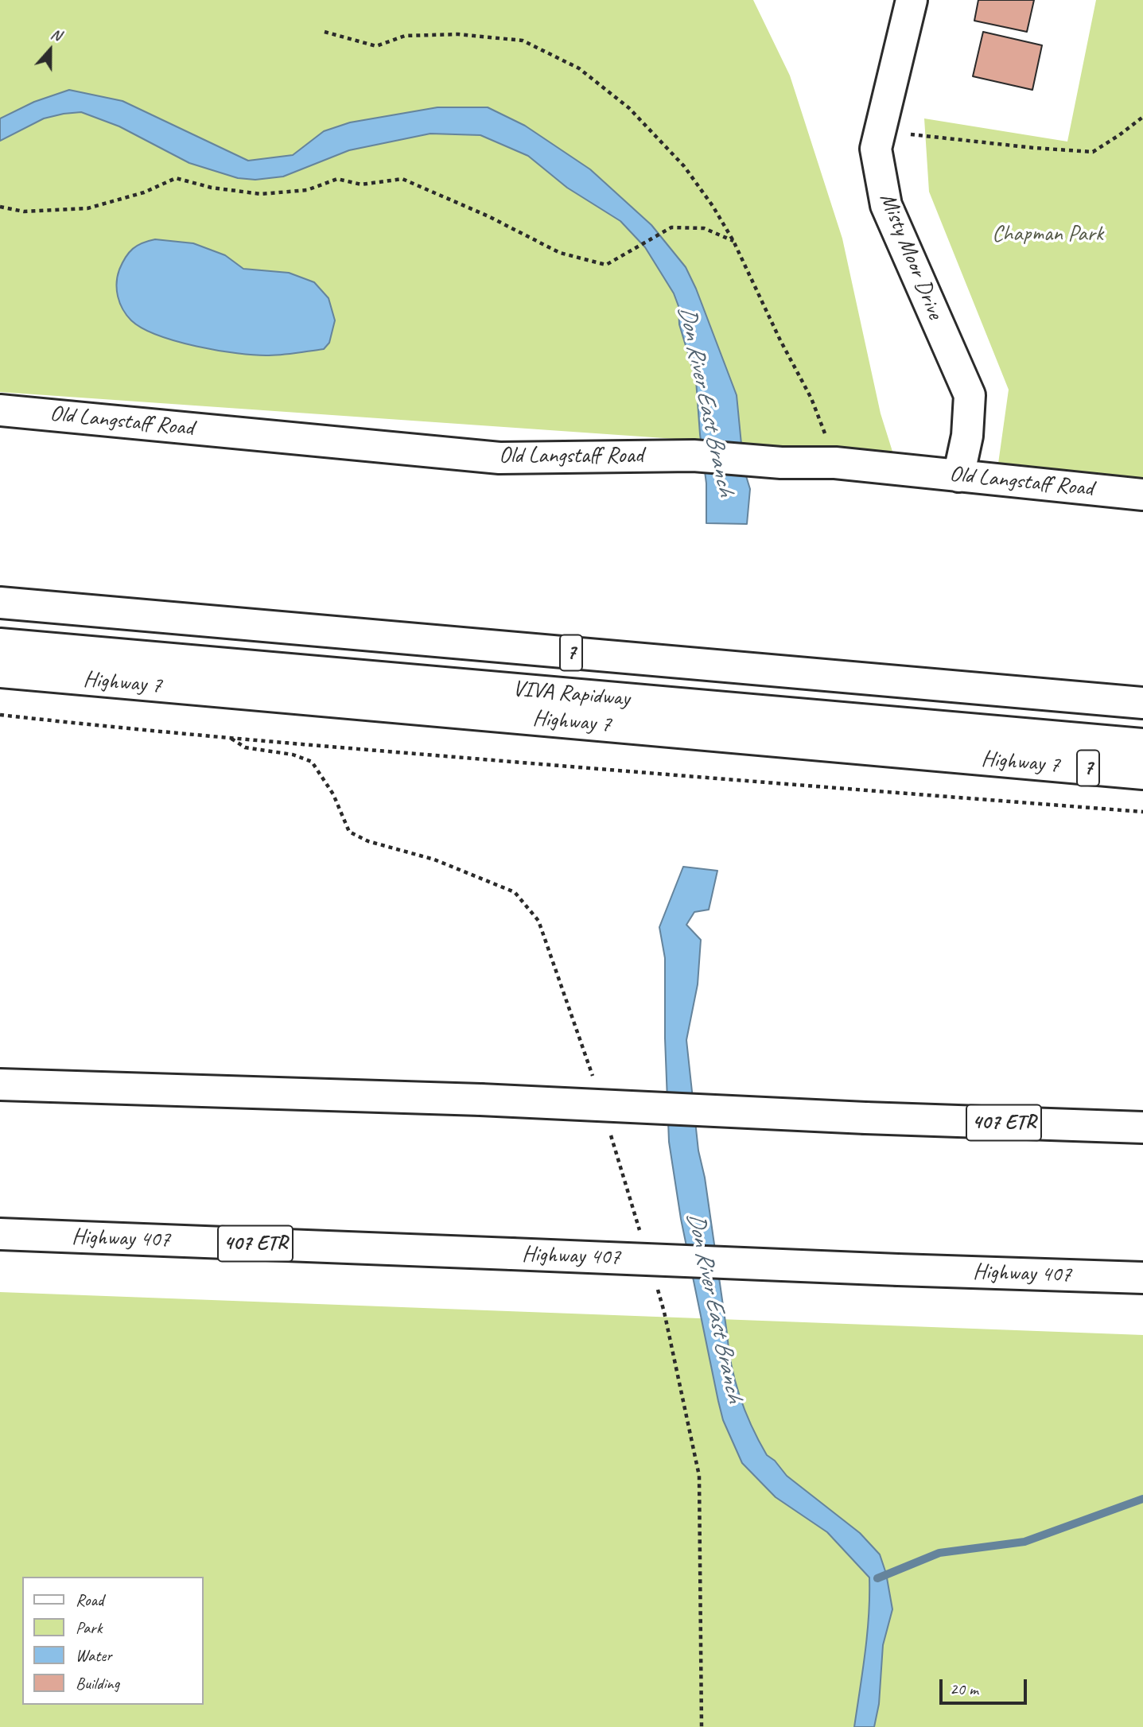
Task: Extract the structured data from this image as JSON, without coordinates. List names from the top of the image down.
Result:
{
  "streets": {
    "main road": [
      "Misty Moor Drive",
      "Old Langstaff Road",
      "7",
      "Highway 7",
      "VIVA Rapidway",
      "407 ETR",
      "Highway 407"
    ]
  },
  "crossings": [
    ["Misty Moor Drive", "Old Langstaff Road"]
  ],
  "water": ["Don River East Branch"],
  "parks": ["Chapman Park"],
  "legend": [
    "Road",
    "Park",
    "Water",
    "Building"
  ],
  "scale_bar": "20 m",
  "north": "top"
}
